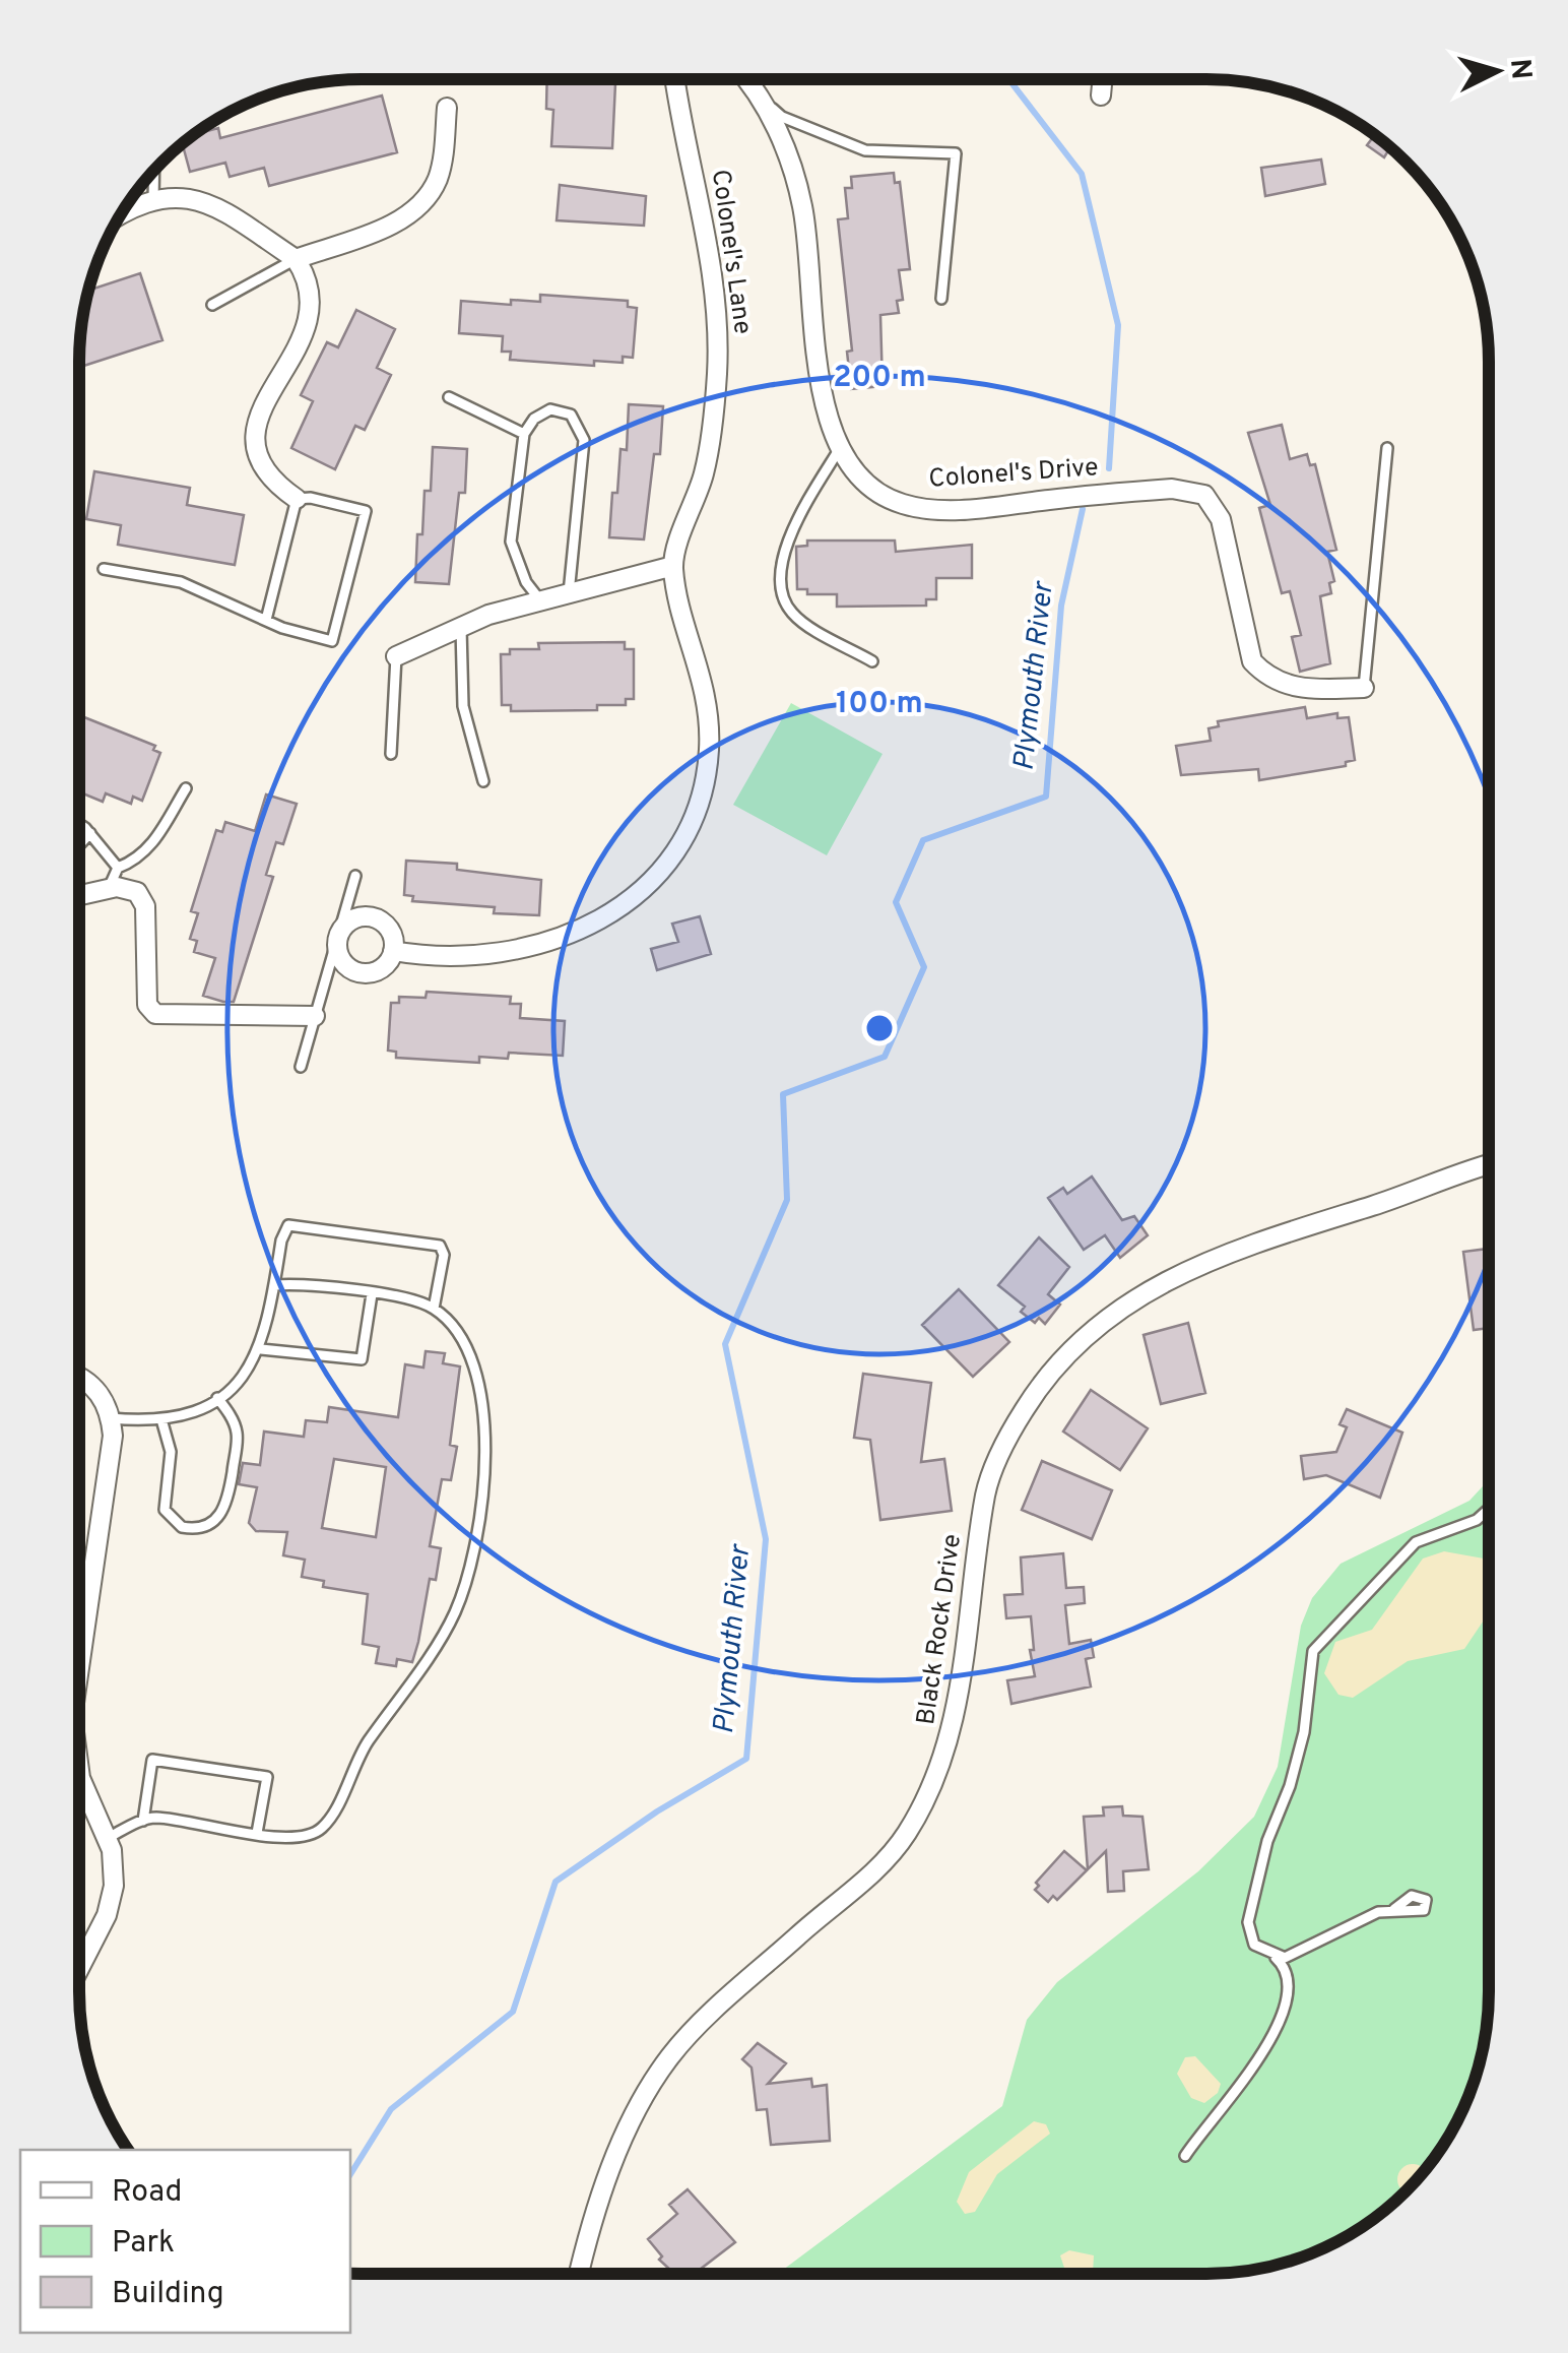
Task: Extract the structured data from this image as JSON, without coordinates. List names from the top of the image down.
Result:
{
  "streets": {
    "street": ["Colonel's Lane", "Colonel's Drive", "Black Rock Drive"]
  },
  "water": ["Plymouth River"],
  "legend": ["Road", "Park", "Building"],
  "north": "right",
  "rings": ["200 m", "100 m"]
}
